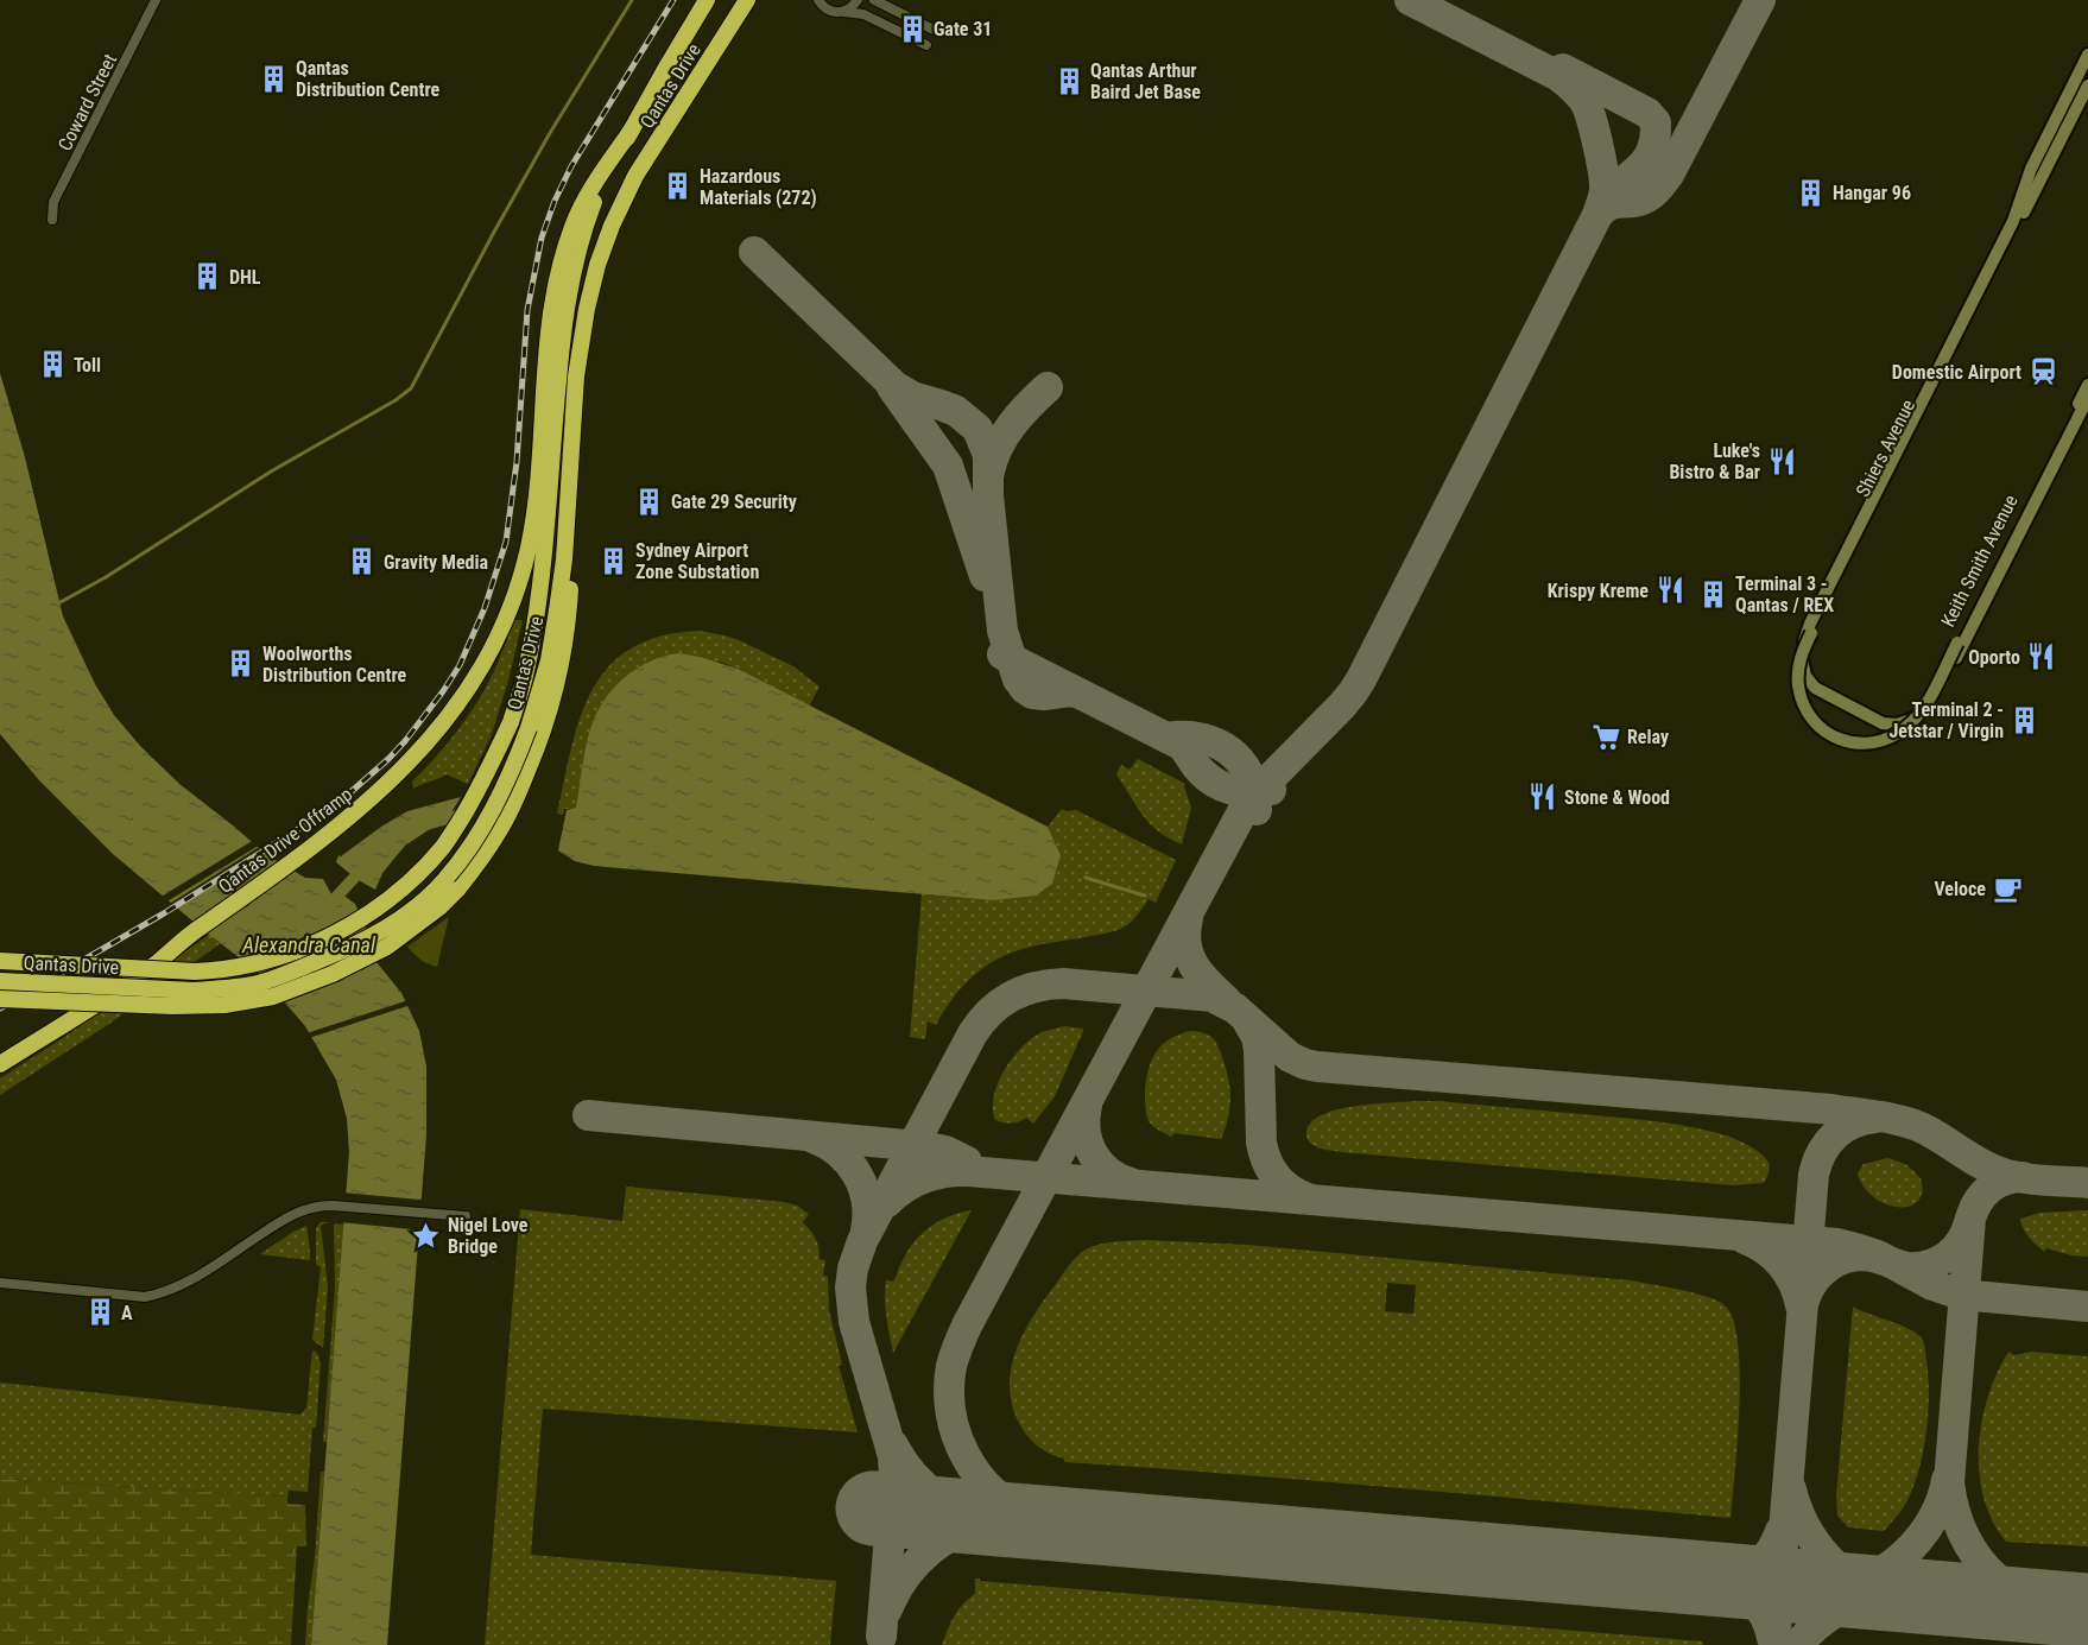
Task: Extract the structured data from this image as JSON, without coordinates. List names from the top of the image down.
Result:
{
  "streets": {
    "highway": ["Qantas Drive", "Qantas Drive Offramp"],
    "street": ["Coward Street", "Shiers Avenue", "Keith Smith Avenue"]
  },
  "crossings": [
    ["Qantas Drive", "Qantas Drive Offramp"],
    ["Shiers Avenue", "Keith Smith Avenue"]
  ],
  "water": ["Alexandra Canal"],
  "places": {
    "building": [
      "Gate 31",
      "Qantas Distribution Centre",
      "Qantas Arthur Baird Jet Base",
      "Hazardous Materials (272)",
      "Hangar 96",
      "DHL",
      "Toll",
      "Gate 29 Security",
      "Sydney Airport Zone Substation",
      "Gravity Media",
      "Terminal 3 - Qantas / REX",
      "Woolworths Distribution Centre",
      "Terminal 2 - Jetstar / Virgin",
      "A"
    ],
    "station": ["Domestic Airport"],
    "restaurant": [
      "Luke's Bistro & Bar",
      "Krispy Kreme",
      "Oporto",
      "Stone & Wood"
    ],
    "supermarket": ["Relay"],
    "cafe": ["Veloce"],
    "place": ["Nigel Love Bridge"]
  }
}
